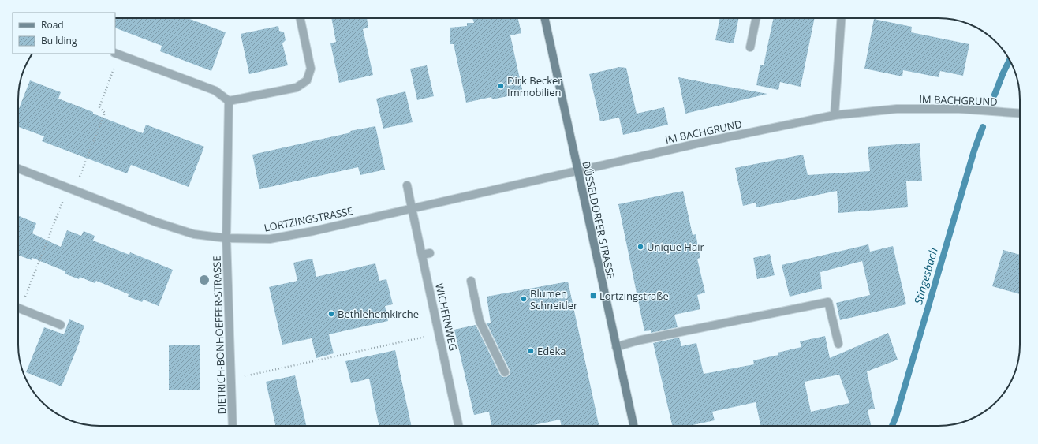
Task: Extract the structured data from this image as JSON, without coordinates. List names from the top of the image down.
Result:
{
  "streets": {
    "main road": ["DÜSSELDORFER STRASSE"],
    "street": [
      "IM BACHGRUND",
      "LORTZINGSTRASSE",
      "WICHERNWEG",
      "DIETRICH-BONHOEFFER-STRASSE"
    ]
  },
  "crossings": [
    ["IM BACHGRUND", "LORTZINGSTRASSE"],
    ["IM BACHGRUND", "DÜSSELDORFER STRASSE"],
    ["LORTZINGSTRASSE", "DÜSSELDORFER STRASSE"],
    ["LORTZINGSTRASSE", "WICHERNWEG"],
    ["LORTZINGSTRASSE", "DIETRICH-BONHOEFFER-STRASSE"]
  ],
  "water": ["Stingesbach"],
  "places": {
    "other": [
      "Dirk Becker Immobilien",
      "Unique Hair",
      "Blumen Schneitler",
      "Bethlehemkirche",
      "Edeka"
    ],
    "transit": ["Lortzingstraße"]
  },
  "legend": ["Road", "Building"]
}
